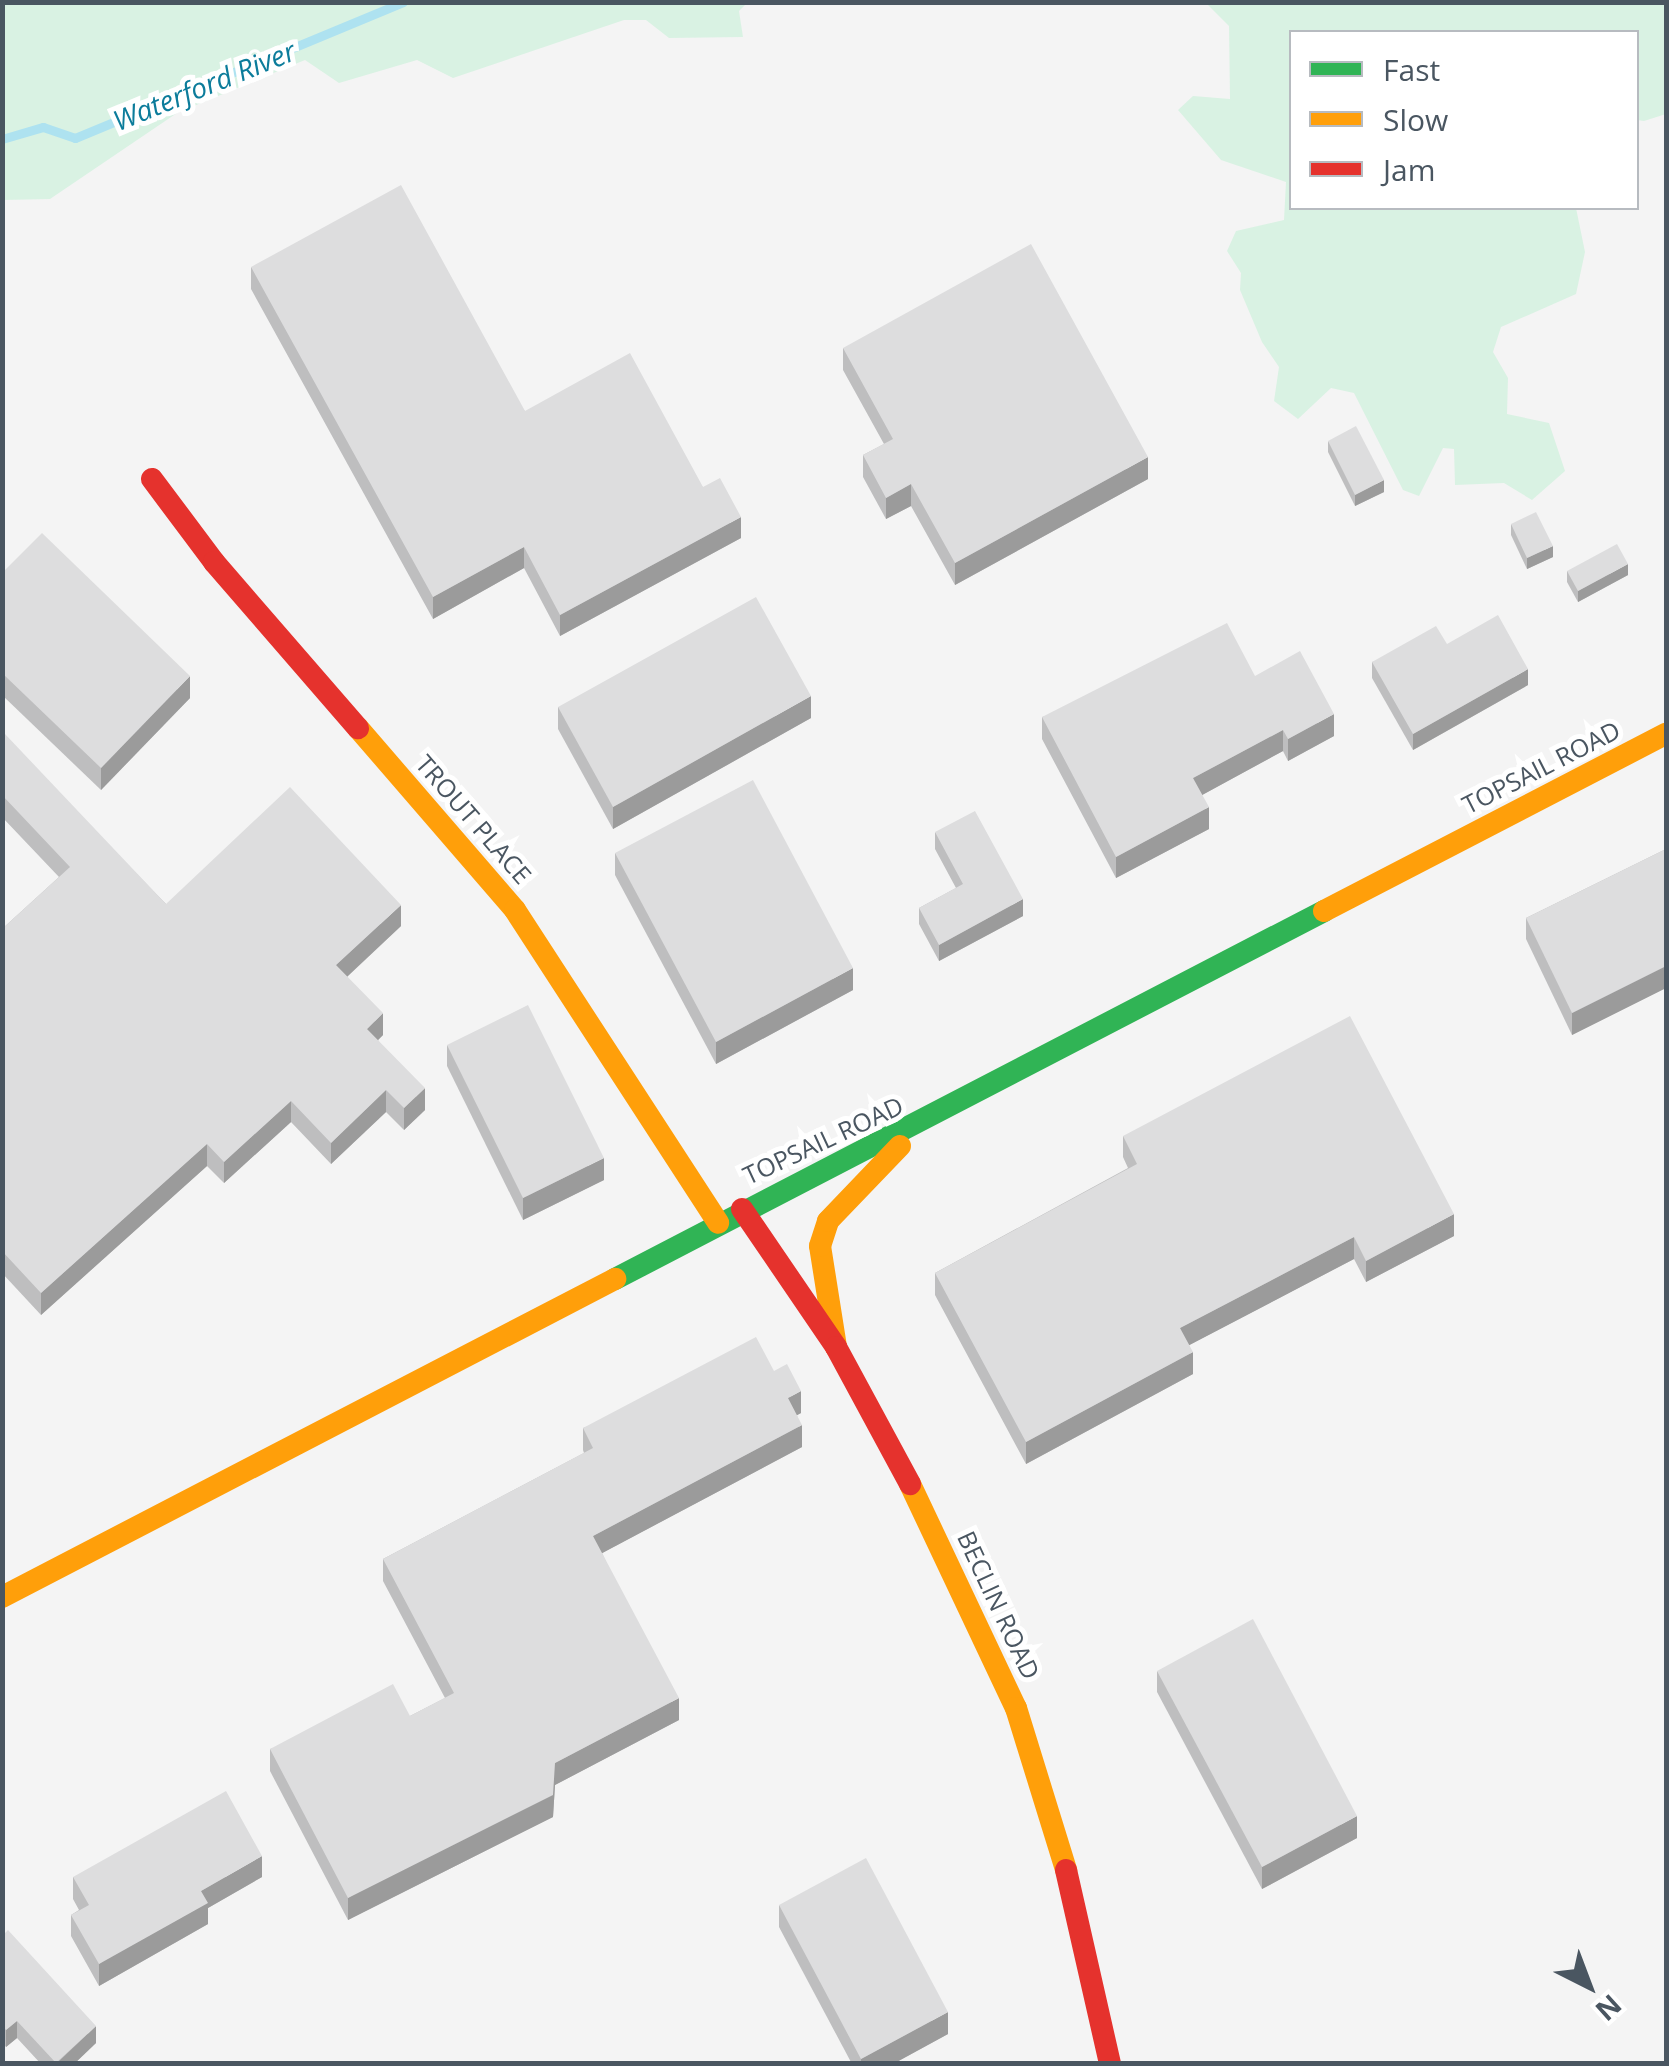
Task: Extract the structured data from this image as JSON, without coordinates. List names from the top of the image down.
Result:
{
  "streets": {
    "main road": ["TOPSAIL ROAD", "TROUT PLACE", "BECLIN ROAD"]
  },
  "crossings": [
    ["TOPSAIL ROAD", "TROUT PLACE"],
    ["TOPSAIL ROAD", "BECLIN ROAD"]
  ],
  "water": ["Waterford River"],
  "legend": ["Fast", "Slow", "Jam"],
  "north": "bottom right"
}
